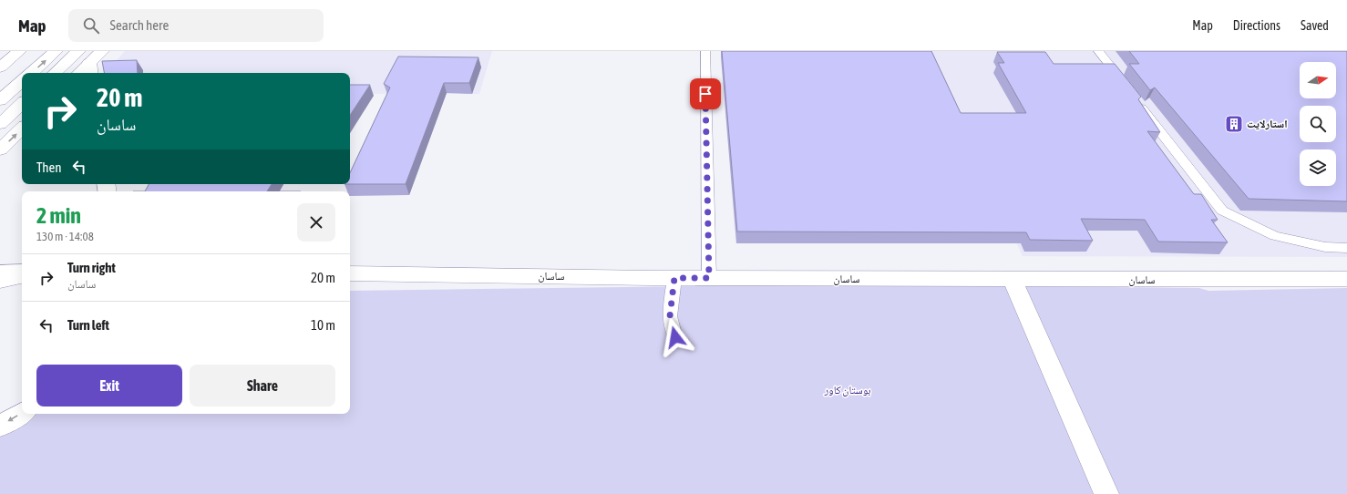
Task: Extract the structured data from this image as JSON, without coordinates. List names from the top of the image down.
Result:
{
  "streets": {
    "main road": ["ساسان"]
  },
  "parks": ["بوستان کاور"],
  "places": {
    "building": ["استارلایت"]
  },
  "north": "right",
  "page": {
    "header": "Map",
    "search": "Search here",
    "nav": ["Map", "Directions", "Saved"],
    "turn": ["20 m", "ساسان"],
    "then": "Then",
    "heading": ["2 min", "130 m · 14:08"],
    "list": [
      {
        "name": "Turn right",
        "note": "ساسان",
        "value": "20 m"
      },
      {
        "name": "Turn left",
        "value": "10 m"
      }
    ],
    "buttons": ["Exit", "Share"]
  }
}
